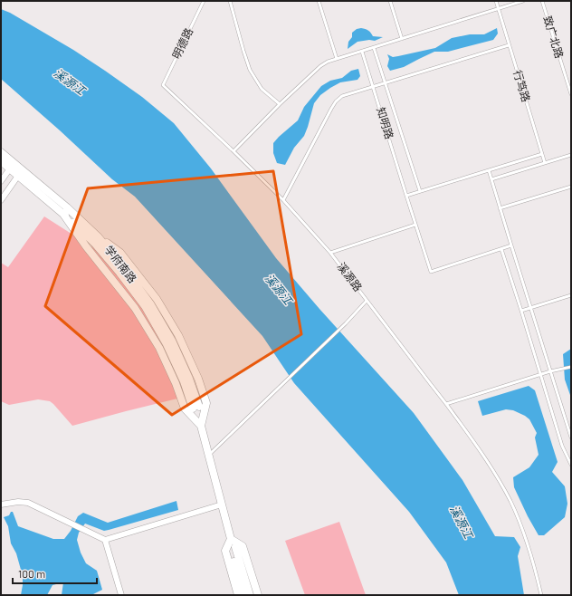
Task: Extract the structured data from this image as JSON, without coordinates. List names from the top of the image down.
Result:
{
  "streets": {
    "main road": ["学府南路"],
    "lane": [
      "致广北路",
      "明德路",
      "行笃路",
      "知明路",
      "溪源路"
    ]
  },
  "crossings": [
    ["明德路", "溪源路"]
  ],
  "water": ["溪源江"],
  "scale_bar": "100 m"
}
